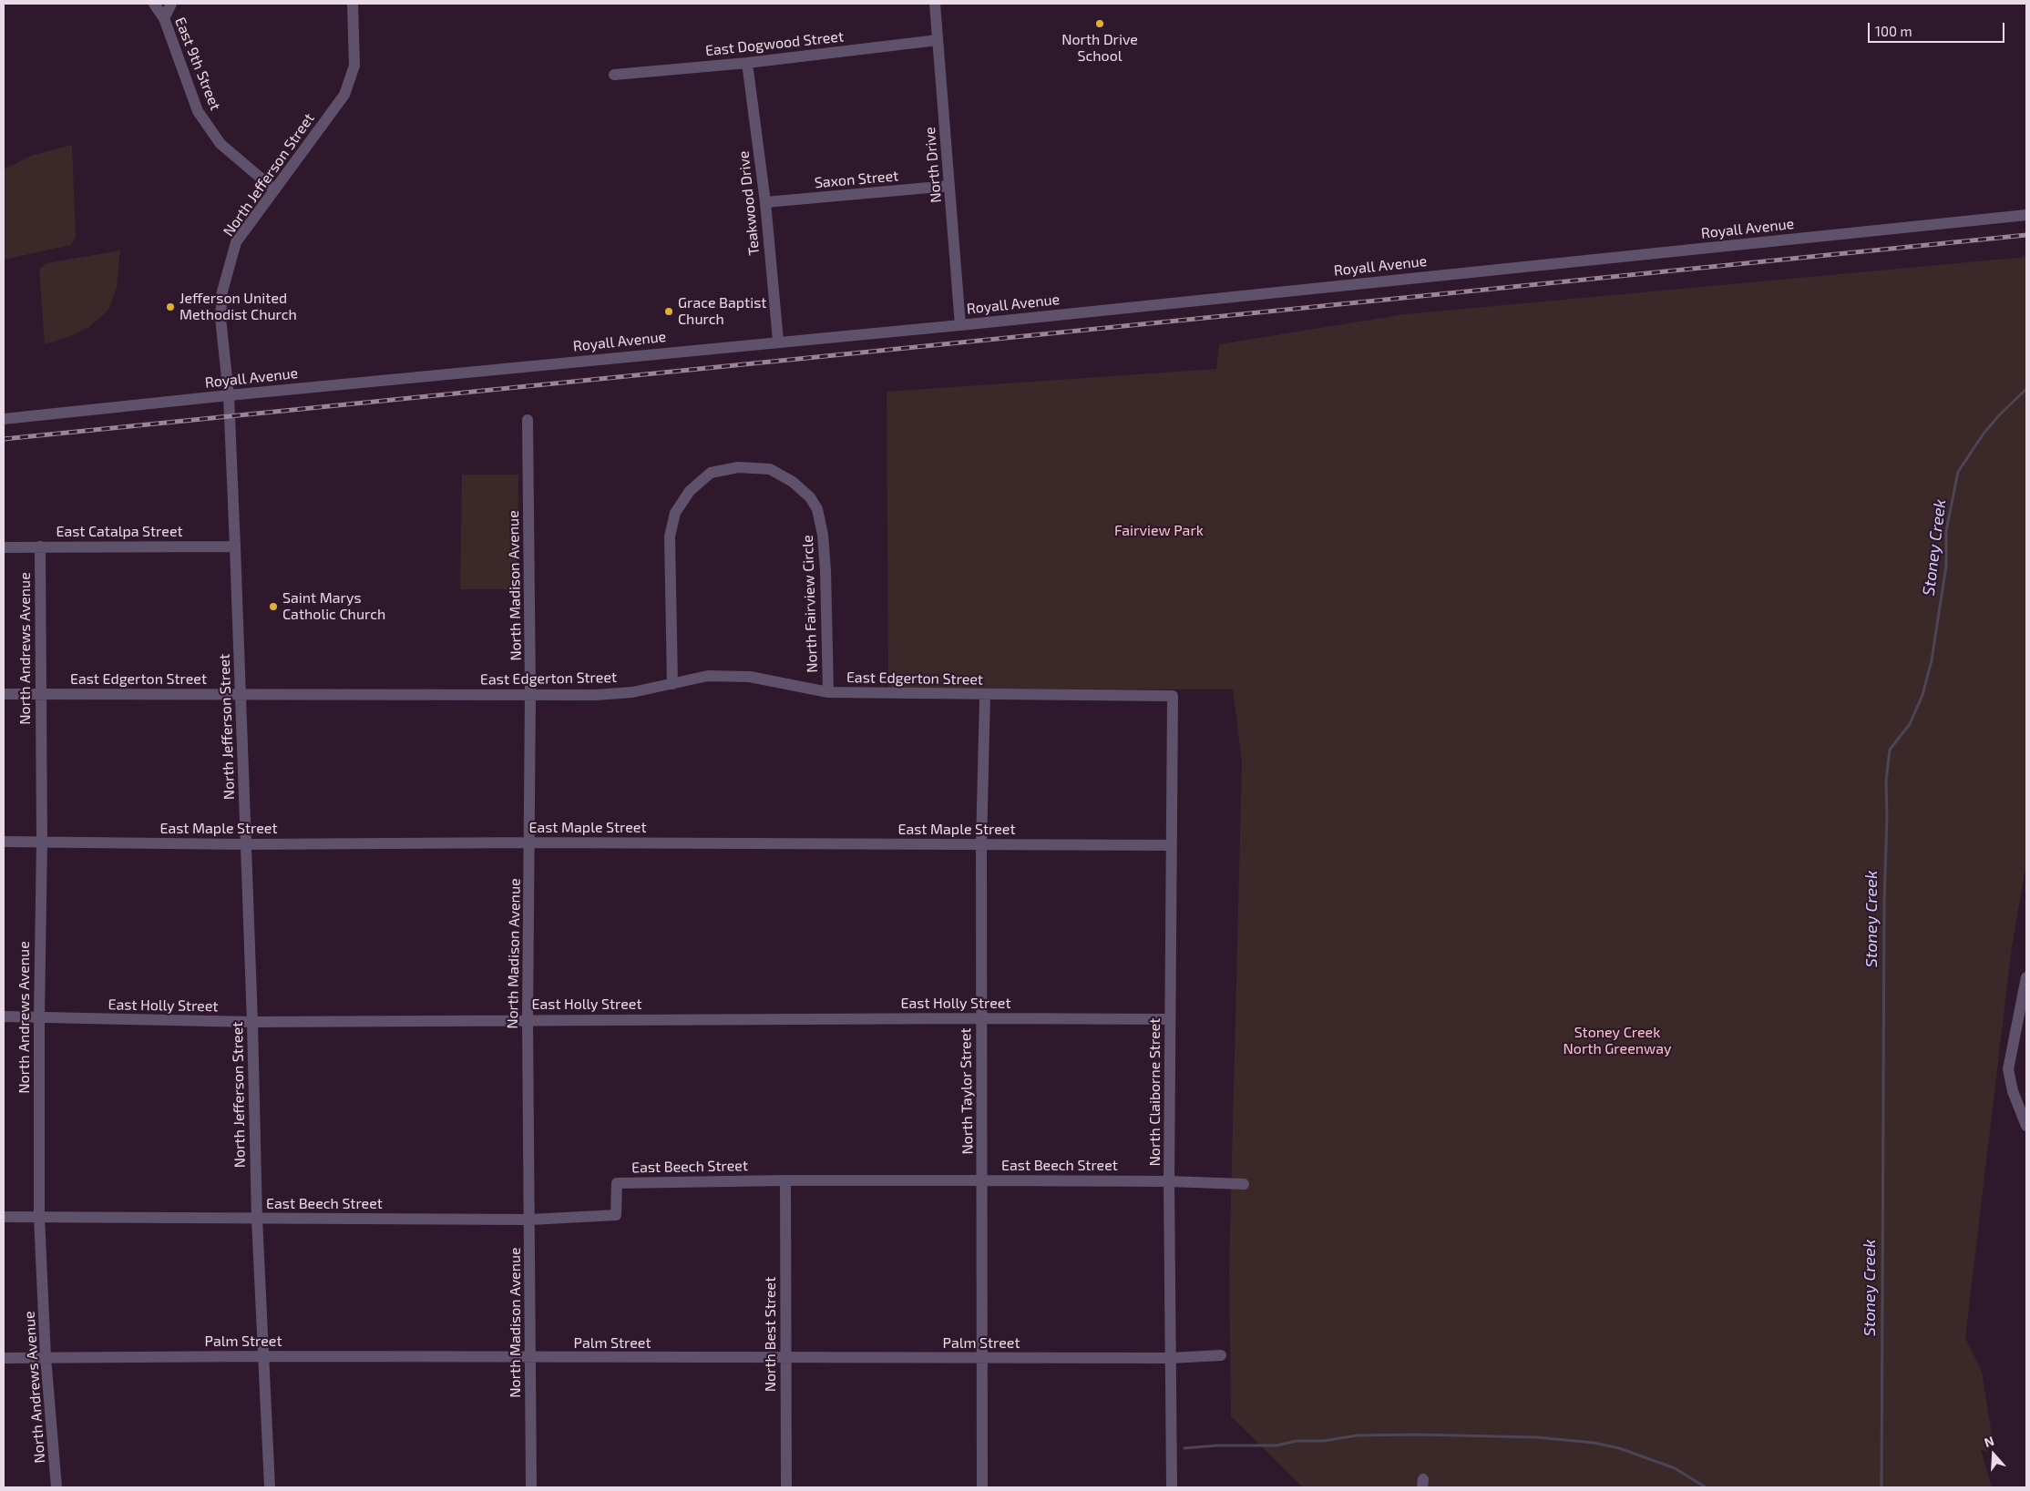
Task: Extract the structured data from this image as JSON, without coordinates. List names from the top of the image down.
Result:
{
  "streets": {
    "street": [
      "East Dogwood Street",
      "East 9th Street",
      "North Drive",
      "North Jefferson Street",
      "Saxon Street",
      "Teakwood Drive",
      "Royall Avenue",
      "East Catalpa Street",
      "North Madison Avenue",
      "North Fairview Circle",
      "North Andrews Avenue",
      "East Edgerton Street",
      "East Maple Street",
      "East Holly Street",
      "North Taylor Street",
      "North Claiborne Street",
      "East Beech Street",
      "North Best Street",
      "Palm Street"
    ]
  },
  "crossings": [
    ["East Dogwood Street", "North Drive"],
    ["East Dogwood Street", "Teakwood Drive"],
    ["East 9th Street", "North Jefferson Street"],
    ["North Drive", "Saxon Street"],
    ["North Drive", "Royall Avenue"],
    ["North Jefferson Street", "Royall Avenue"],
    ["North Jefferson Street", "East Catalpa Street"],
    ["North Jefferson Street", "East Edgerton Street"],
    ["North Jefferson Street", "East Maple Street"],
    ["North Jefferson Street", "East Holly Street"],
    ["North Jefferson Street", "East Beech Street"],
    ["North Jefferson Street", "Palm Street"],
    ["Saxon Street", "Teakwood Drive"],
    ["Teakwood Drive", "Royall Avenue"],
    ["East Catalpa Street", "North Andrews Avenue"],
    ["North Madison Avenue", "East Edgerton Street"],
    ["North Madison Avenue", "East Maple Street"],
    ["North Madison Avenue", "East Holly Street"],
    ["North Madison Avenue", "East Beech Street"],
    ["North Madison Avenue", "Palm Street"],
    ["North Fairview Circle", "East Edgerton Street"],
    ["North Andrews Avenue", "East Edgerton Street"],
    ["North Andrews Avenue", "East Maple Street"],
    ["North Andrews Avenue", "East Holly Street"],
    ["North Andrews Avenue", "East Beech Street"],
    ["North Andrews Avenue", "Palm Street"],
    ["East Edgerton Street", "North Taylor Street"],
    ["East Edgerton Street", "North Claiborne Street"],
    ["East Maple Street", "North Taylor Street"],
    ["East Maple Street", "North Claiborne Street"],
    ["East Holly Street", "North Taylor Street"],
    ["East Holly Street", "North Claiborne Street"],
    ["North Taylor Street", "East Beech Street"],
    ["North Taylor Street", "Palm Street"],
    ["North Claiborne Street", "East Beech Street"],
    ["North Claiborne Street", "Palm Street"],
    ["East Beech Street", "North Best Street"],
    ["North Best Street", "Palm Street"]
  ],
  "water": ["Stoney Creek"],
  "parks": ["Fairview Park", "Stoney Creek North Greenway"],
  "places": [
    "North Drive School",
    "Jefferson United Methodist Church",
    "Grace Baptist Church",
    "Saint Marys Catholic Church"
  ],
  "scale_bar": "100 m",
  "north": "top"
}
